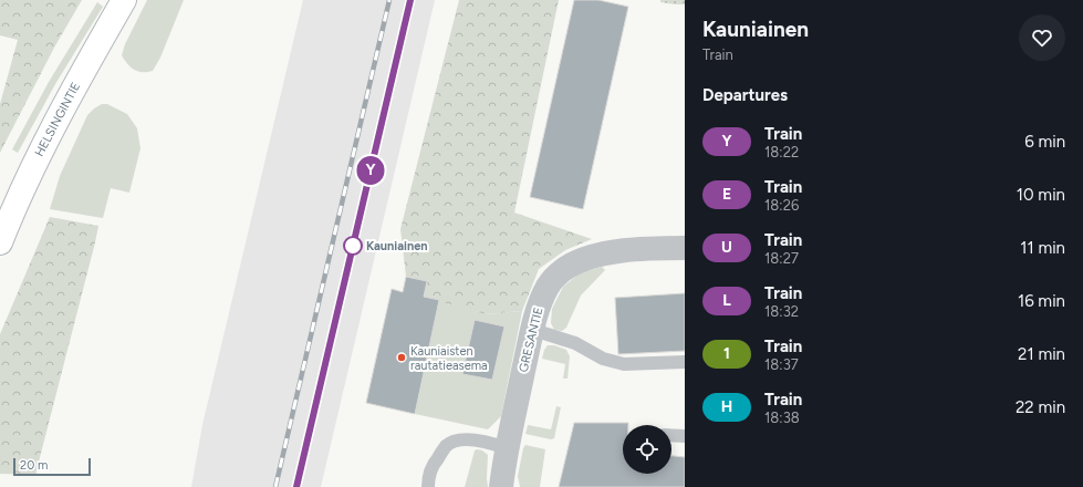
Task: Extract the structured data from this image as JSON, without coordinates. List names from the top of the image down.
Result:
{
  "streets": {
    "main road": ["HELSINGINTIE"],
    "street": ["GRESANTIE"]
  },
  "places": ["Kauniainen", "Kauniaisten rautatieasema"],
  "scale_bar": "20 m",
  "page": {
    "on_map": "Y",
    "heading": [
      ["Kauniainen", "Train"],
      "Departures"
    ],
    "list": [
      {
        "mark": "Y",
        "name": "Train",
        "note": "18:22",
        "value": "6 min"
      },
      {
        "mark": "E",
        "name": "Train",
        "note": "18:26",
        "value": "10 min"
      },
      {
        "mark": "U",
        "name": "Train",
        "note": "18:27",
        "value": "11 min"
      },
      {
        "mark": "L",
        "name": "Train",
        "note": "18:32",
        "value": "16 min"
      },
      {
        "mark": "1",
        "name": "Train",
        "note": "18:37",
        "value": "21 min"
      },
      {
        "mark": "H",
        "name": "Train",
        "note": "18:38",
        "value": "22 min"
      }
    ],
    "scale": "20 m"
  }
}
